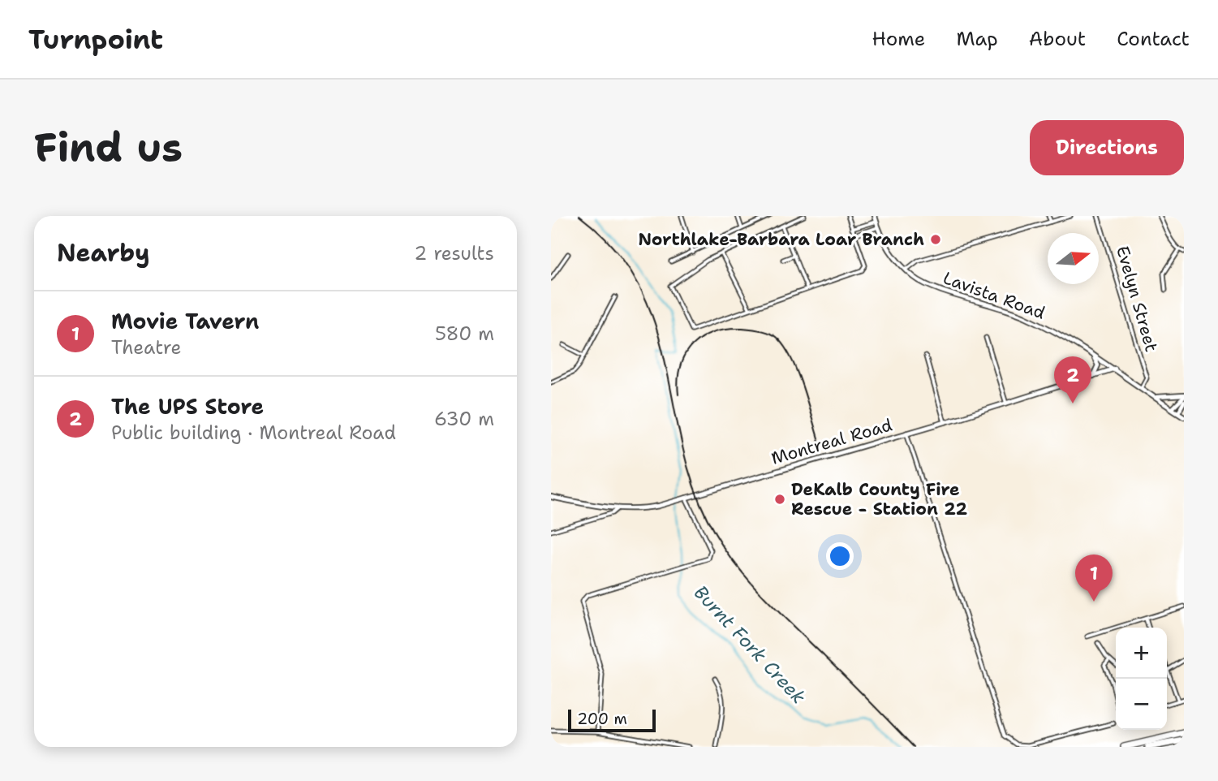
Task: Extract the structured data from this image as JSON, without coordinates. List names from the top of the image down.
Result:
{
  "streets": {
    "street": ["Lavista Road", "Evelyn Street", "Montreal Road"]
  },
  "crossings": [
    ["Lavista Road", "Evelyn Street"],
    ["Lavista Road", "Montreal Road"]
  ],
  "water": ["Burnt Fork Creek"],
  "places": ["Northlake-Barbara Loar Branch", "DeKalb County Fire Rescue - Station 22"],
  "scale_bar": "200 m",
  "north": "right",
  "page": {
    "header": "Turnpoint",
    "nav": [
      "Home",
      "Map",
      "About",
      "Contact"
    ],
    "buttons": "Directions",
    "title": "Find us",
    "heading": ["Nearby", "2 results"],
    "list": [
      {
        "mark": "1",
        "name": "Movie Tavern",
        "note": "Theatre",
        "value": "580 m"
      },
      {
        "mark": "2",
        "name": "The UPS Store",
        "note": "Public building · Montreal Road",
        "value": "630 m"
      }
    ],
    "pins": ["2", "1"],
    "map_buttons": ["+", "−"],
    "scale": "200 m"
  }
}
